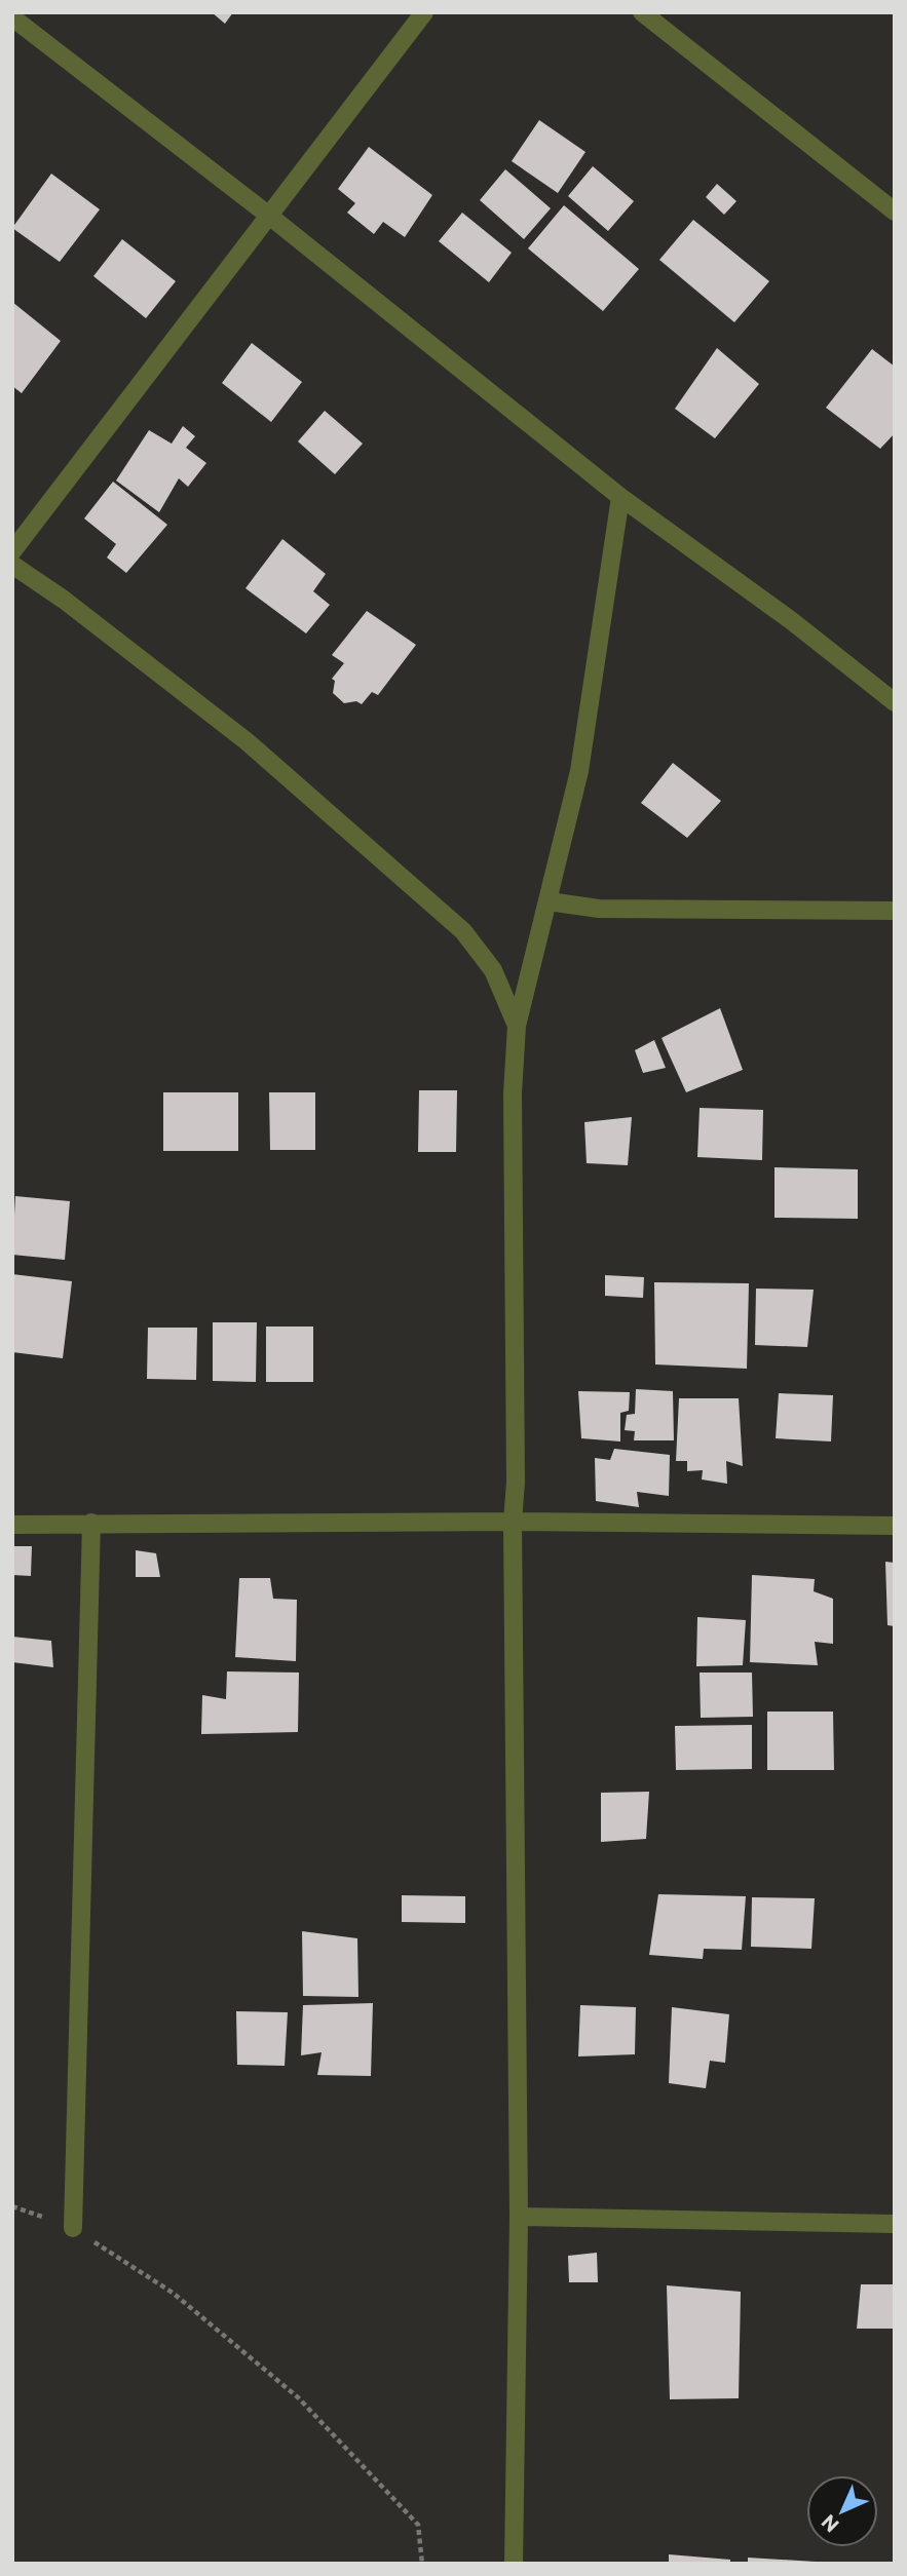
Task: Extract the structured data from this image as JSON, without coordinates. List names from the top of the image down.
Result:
{
  "north": "bottom left"
}
